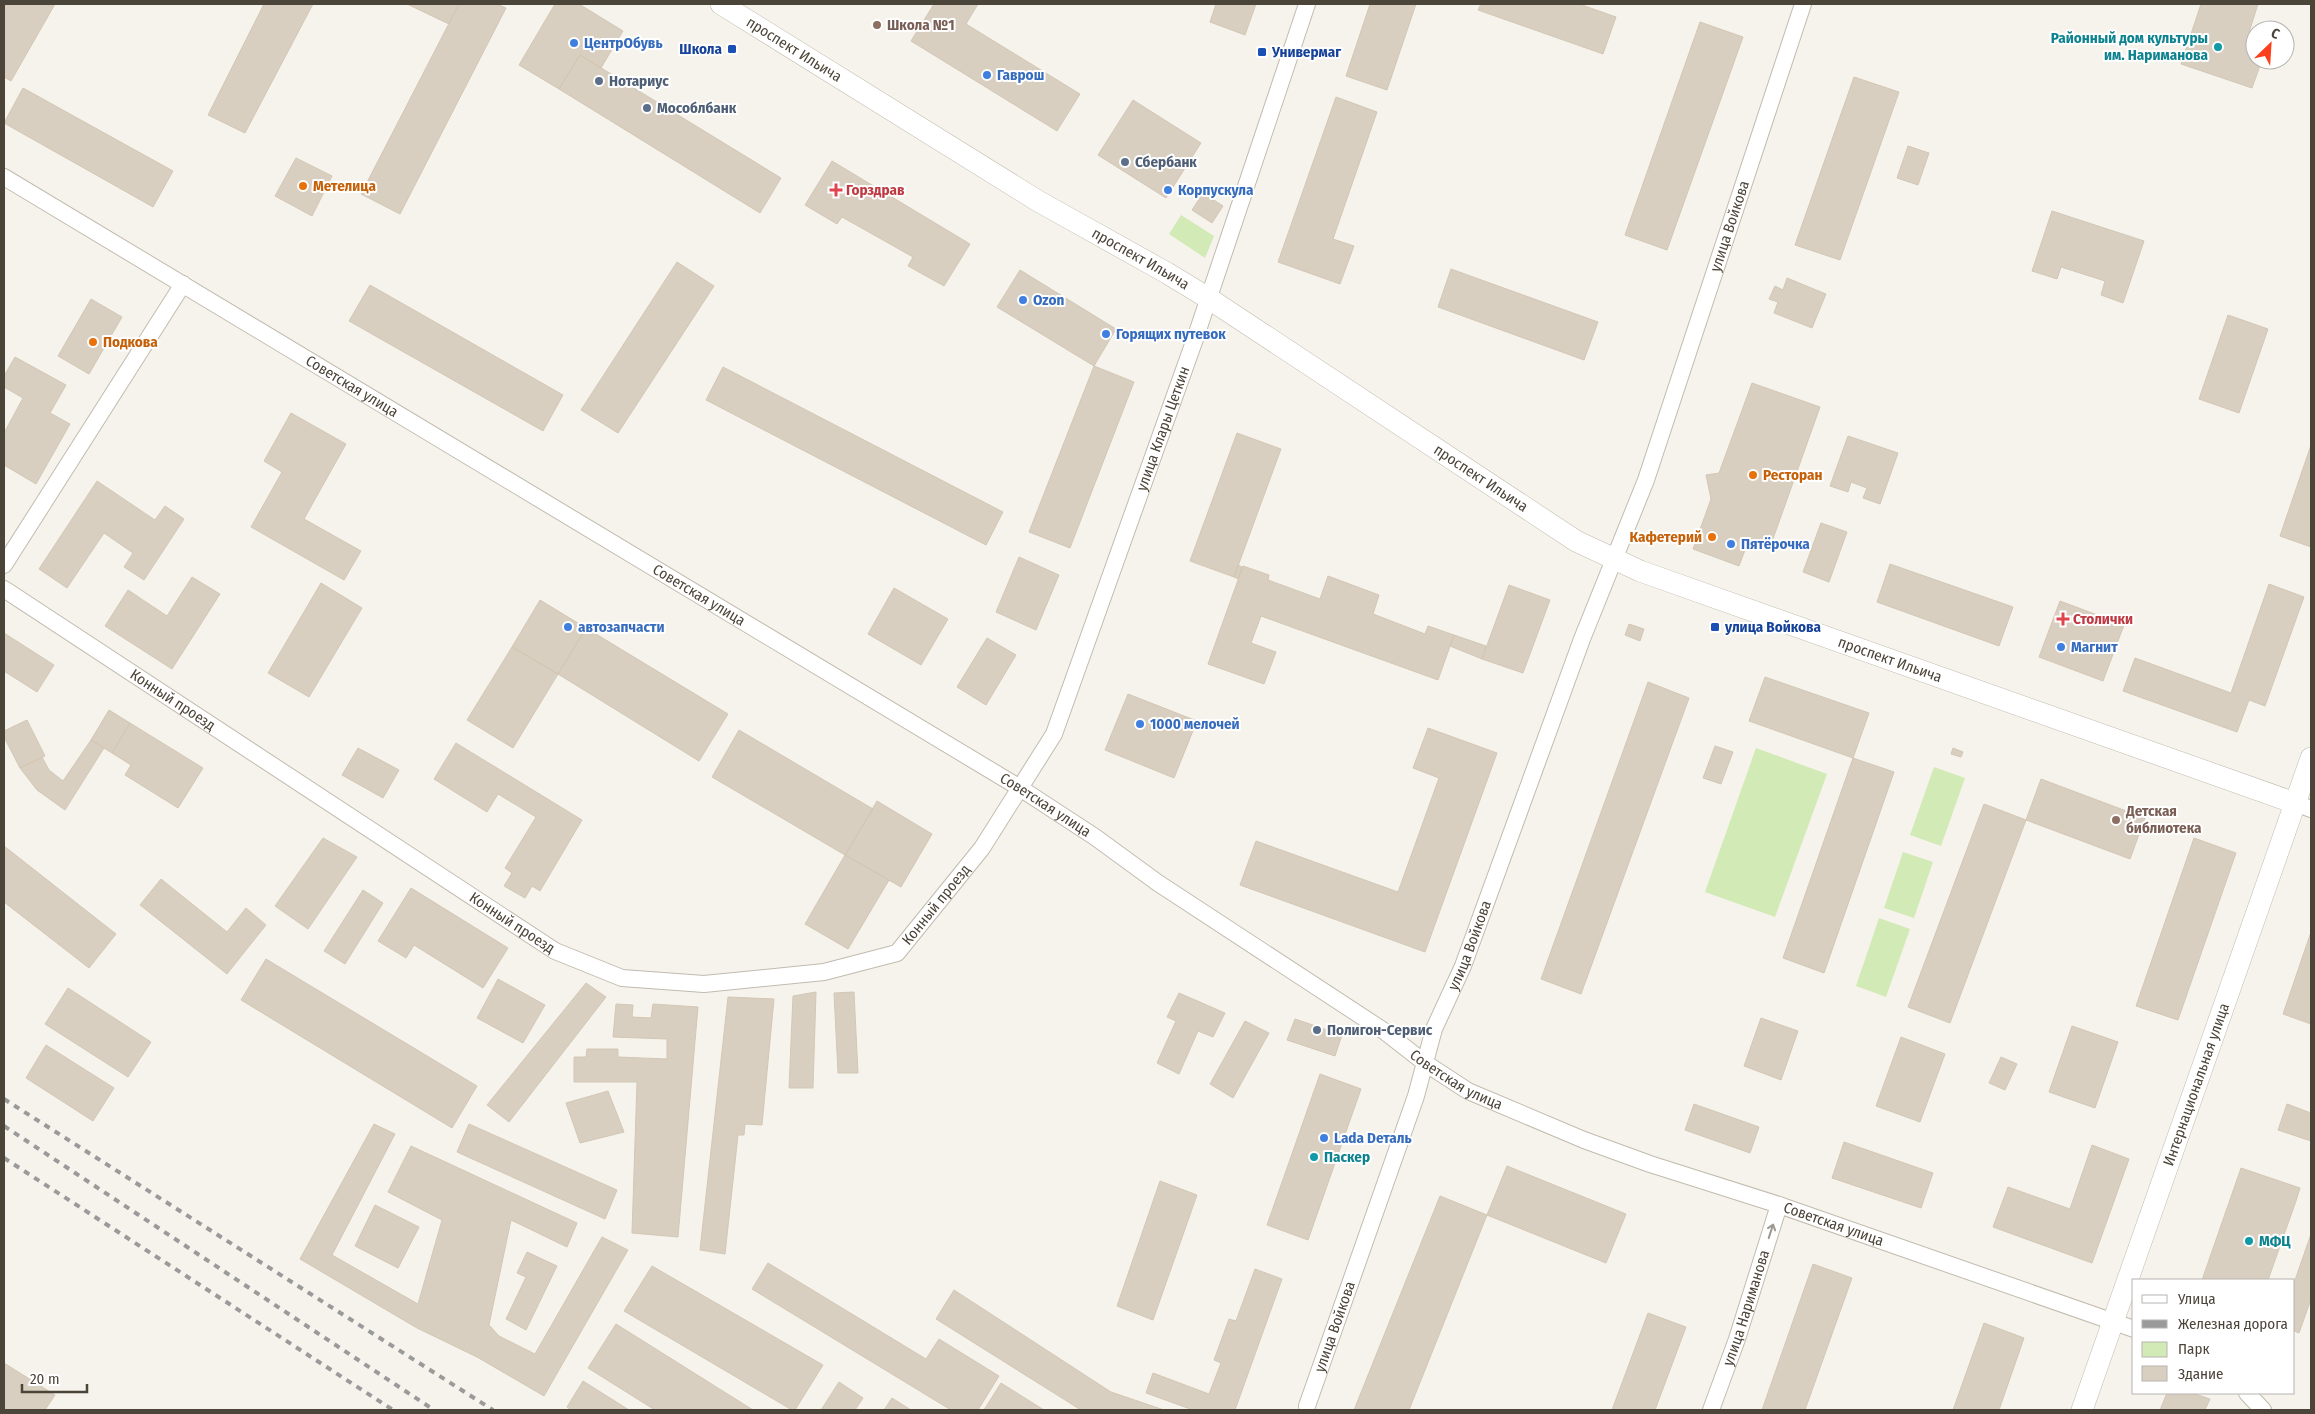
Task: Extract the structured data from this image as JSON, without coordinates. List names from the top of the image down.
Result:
{
  "streets": {
    "street": [
      "проспект Ильича",
      "улица Войкова",
      "Советская улица",
      "улица Клары Цеткин",
      "Конный проезд",
      "Интернациональная улица",
      "улица Нариманова"
    ]
  },
  "crossings": [
    ["проспект Ильича", "улица Войкова"],
    ["проспект Ильича", "улица Клары Цеткин"],
    ["проспект Ильича", "Интернациональная улица"],
    ["улица Войкова", "Советская улица"],
    ["Советская улица", "улица Клары Цеткин"],
    ["Советская улица", "Конный проезд"],
    ["Советская улица", "Интернациональная улица"],
    ["Советская улица", "улица Нариманова"],
    ["улица Клары Цеткин", "Конный проезд"]
  ],
  "one_way": ["улица Нариманова"],
  "places": {
    "other": [
      "Школа №1",
      "ЦентрОбувь",
      "Районный дом культуры им. Нариманова",
      "Гаврош",
      "Нотариус",
      "Мособлбанк",
      "Сбербанк",
      "Метелица",
      "Корпускула",
      "Ozon",
      "Горящих путевок",
      "Подкова",
      "Ресторан",
      "Кафетерий",
      "Пятёрочка",
      "автозапчасти",
      "Магнит",
      "1000 мелочей",
      "Детская библиотека",
      "Полигон-Сервис",
      "Lada Dеталь",
      "Паскер",
      "МФЦ"
    ],
    "transit": ["Школа", "Универмаг", "улица Войкова"],
    "health": ["Горздрав", "Столички"]
  },
  "legend": [
    "Улица",
    "Железная дорога",
    "Парк",
    "Здание"
  ],
  "scale_bar": "20 m",
  "north": "top right"
}
